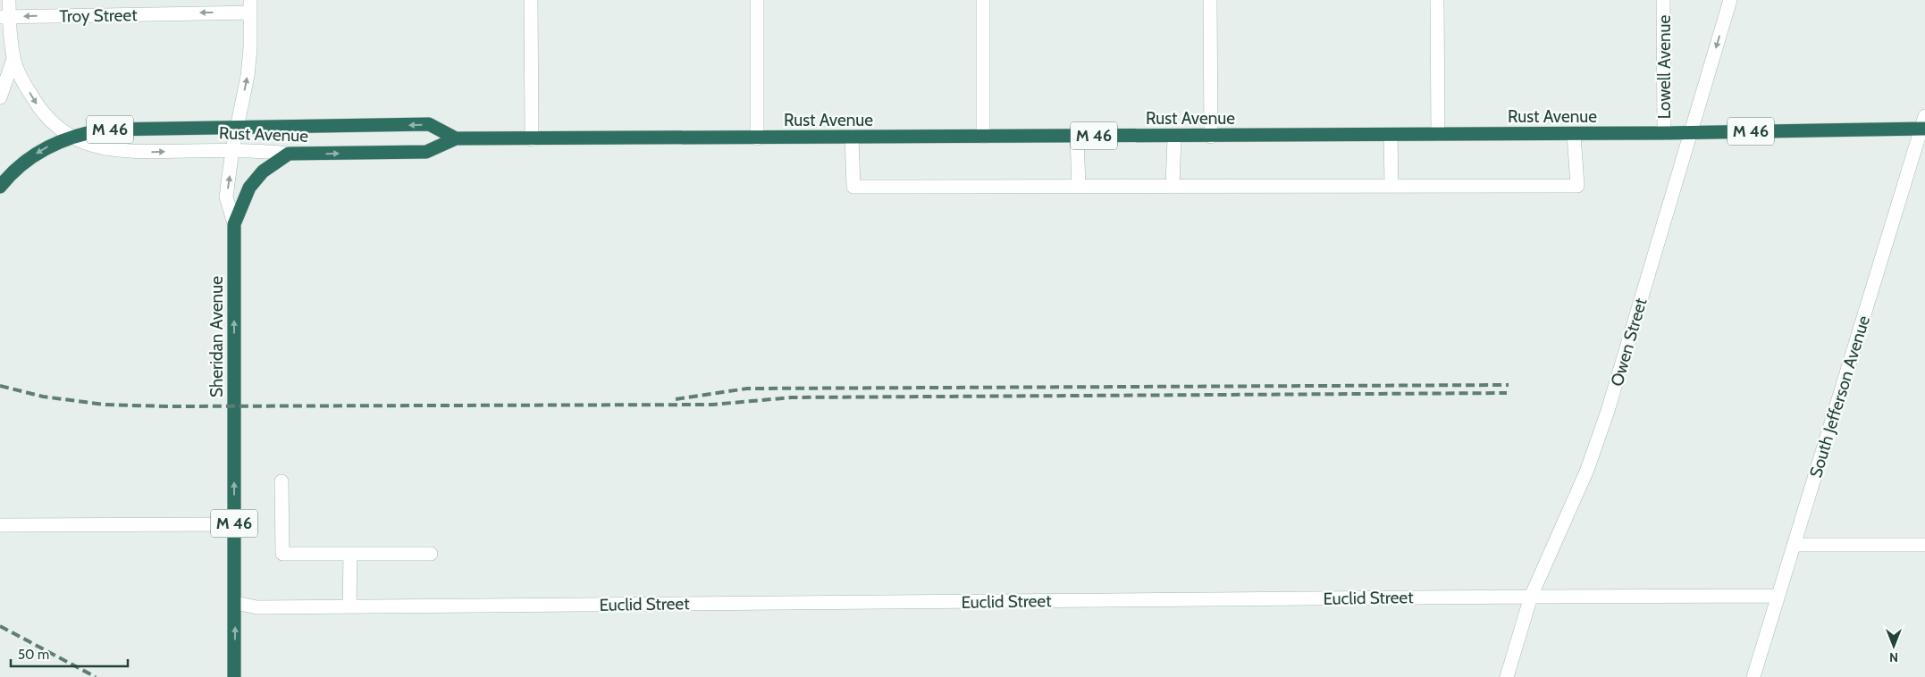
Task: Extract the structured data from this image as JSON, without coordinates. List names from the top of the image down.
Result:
{
  "streets": {
    "highway": ["Rust Avenue", "M 46", "Sheridan Avenue"],
    "street": [
      "Troy Street",
      "Lowell Avenue",
      "Owen Street",
      "South Jefferson Avenue",
      "Euclid Street"
    ]
  },
  "crossings": [
    ["Troy Street", "Sheridan Avenue"],
    ["Lowell Avenue", "Rust Avenue"],
    ["Rust Avenue", "M 46"],
    ["Rust Avenue", "Sheridan Avenue"],
    ["Rust Avenue", "Owen Street"],
    ["Rust Avenue", "South Jefferson Avenue"],
    ["M 46", "Sheridan Avenue"],
    ["Sheridan Avenue", "Euclid Street"],
    ["Owen Street", "Euclid Street"],
    ["South Jefferson Avenue", "Euclid Street"]
  ],
  "one_way": ["Troy Street", "Sheridan Avenue"],
  "scale_bar": "50 m",
  "north": "bottom"
}
